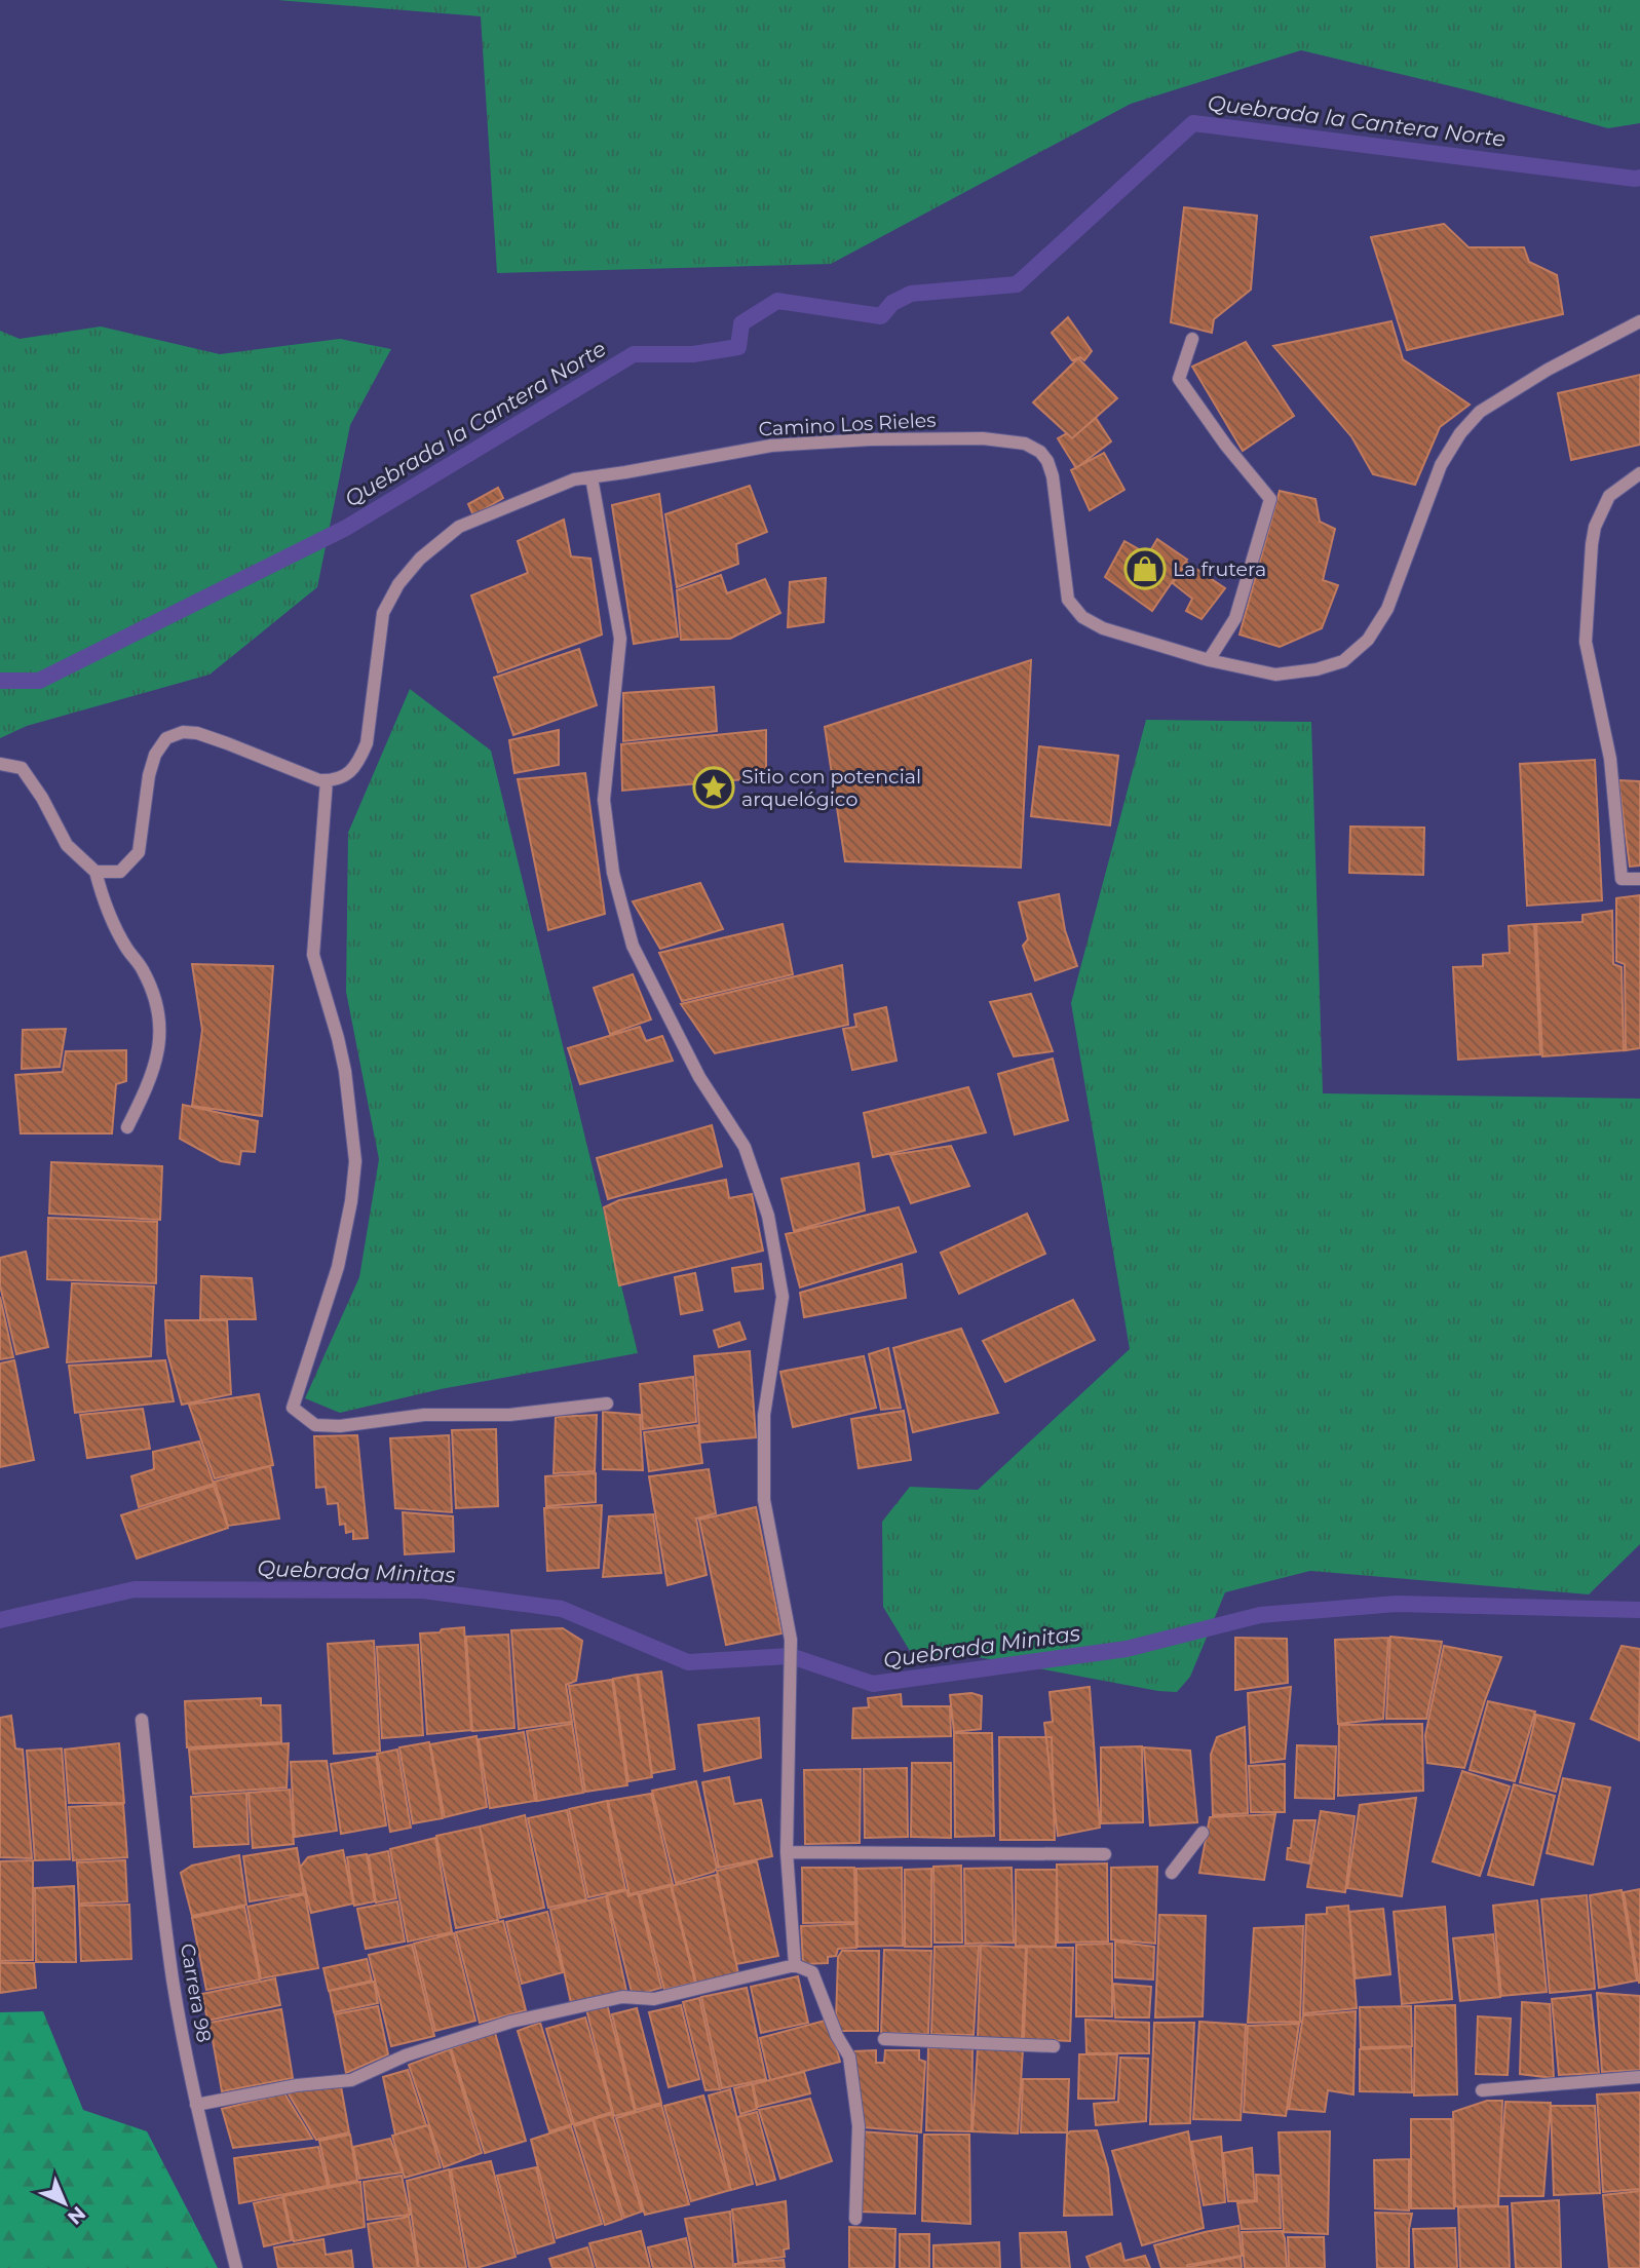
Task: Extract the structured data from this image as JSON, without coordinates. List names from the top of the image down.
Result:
{
  "streets": {
    "street": ["Camino Los Rieles", "Carrera 98"]
  },
  "water": ["Quebrada la Cantera Norte", "Quebrada Minitas"],
  "places": {
    "shop": ["La frutera"],
    "place": ["Sitio con potencial arquelógico"]
  },
  "north": "bottom right"
}
